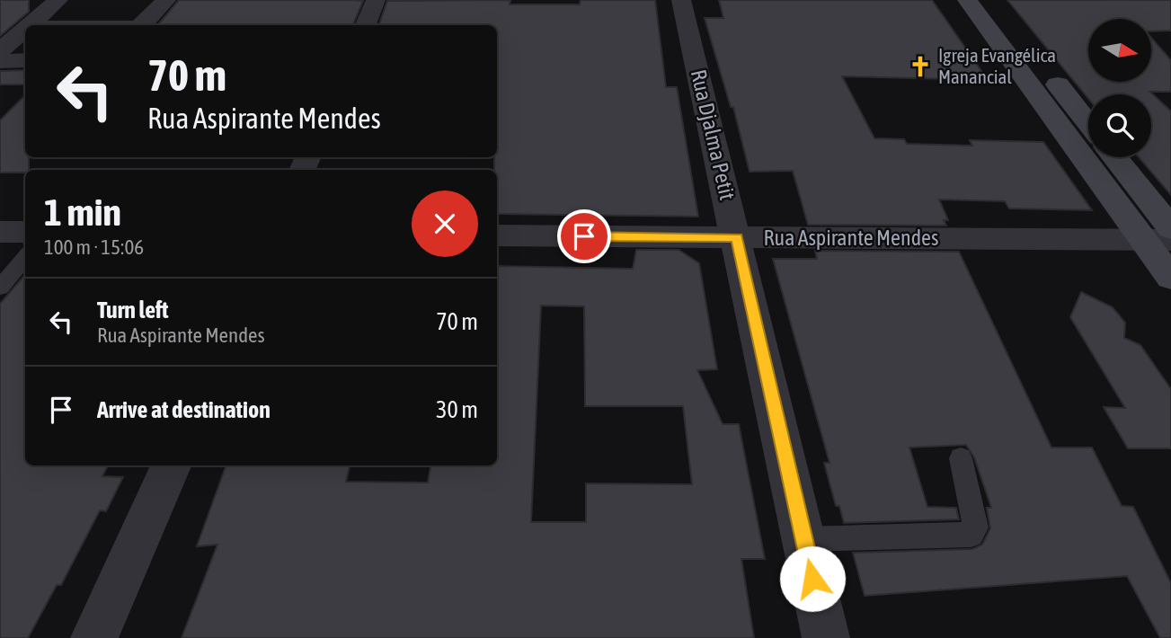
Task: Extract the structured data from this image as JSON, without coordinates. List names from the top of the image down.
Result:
{
  "streets": {
    "street": ["Rua Djalma Petit", "Rua Aspirante Mendes"]
  },
  "crossings": [
    ["Rua Djalma Petit", "Rua Aspirante Mendes"]
  ],
  "places": {
    "church": ["Igreja Evangélica Manancial"]
  },
  "north": "right",
  "page": {
    "turn": ["70 m", "Rua Aspirante Mendes"],
    "heading": ["1 min", "100 m · 15:06"],
    "list": [
      {
        "name": "Turn left",
        "note": "Rua Aspirante Mendes",
        "value": "70 m"
      },
      {
        "name": "Arrive at destination",
        "value": "30 m"
      }
    ]
  }
}
